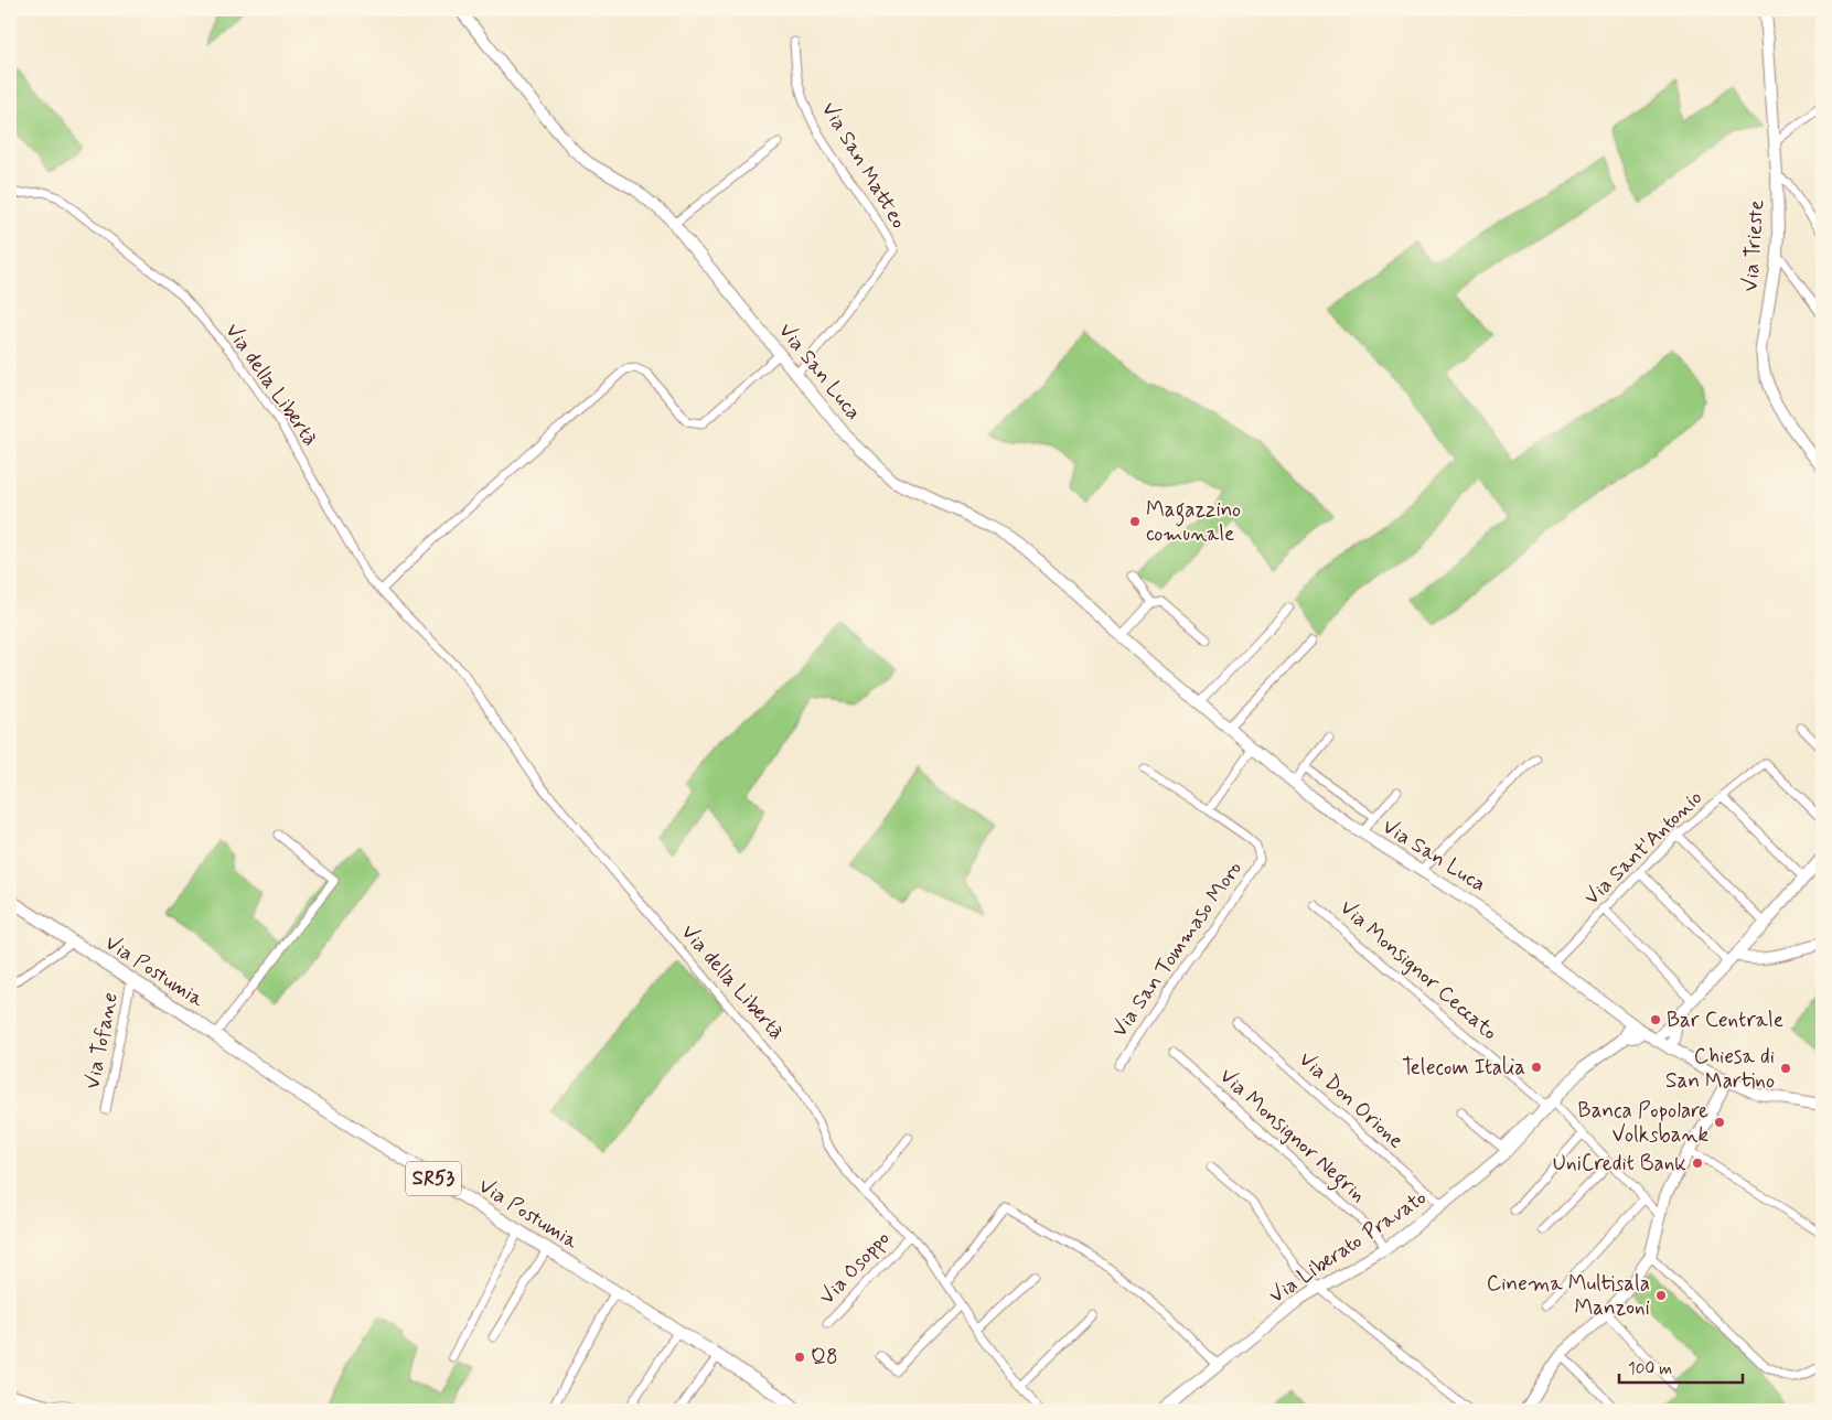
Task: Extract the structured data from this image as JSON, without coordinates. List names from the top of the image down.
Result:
{
  "streets": {
    "main road": ["Via Postumia", "SR53"],
    "street": [
      "Via San Matteo",
      "Via Trieste",
      "Via San Luca",
      "Via della Libertà",
      "Via Sant'Antonio",
      "Via San Tommaso Moro",
      "Via Monsignor Ceccato",
      "Via Tofane",
      "Via Don Orione",
      "Via Monsignor Negrin",
      "Via Liberato Pravato",
      "Via Osoppo"
    ]
  },
  "crossings": [
    ["Via San Matteo", "Via San Luca"],
    ["Via San Luca", "Via Sant'Antonio"],
    ["Via San Luca", "Via Liberato Pravato"],
    ["Via della Libertà", "Via Osoppo"],
    ["Via Monsignor Ceccato", "Via Liberato Pravato"],
    ["Via Postumia", "Via Tofane"],
    ["Via Postumia", "SR53"],
    ["Via Don Orione", "Via Liberato Pravato"],
    ["Via Monsignor Negrin", "Via Liberato Pravato"]
  ],
  "places": [
    "Magazzino comunale",
    "Bar Centrale",
    "Telecom Italia",
    "Chiesa di San Martino",
    "Banca Popolare Volksbank",
    "UniCredit Bank",
    "Cinema Multisala Manzoni",
    "Q8"
  ],
  "scale_bar": "100 m"
}
